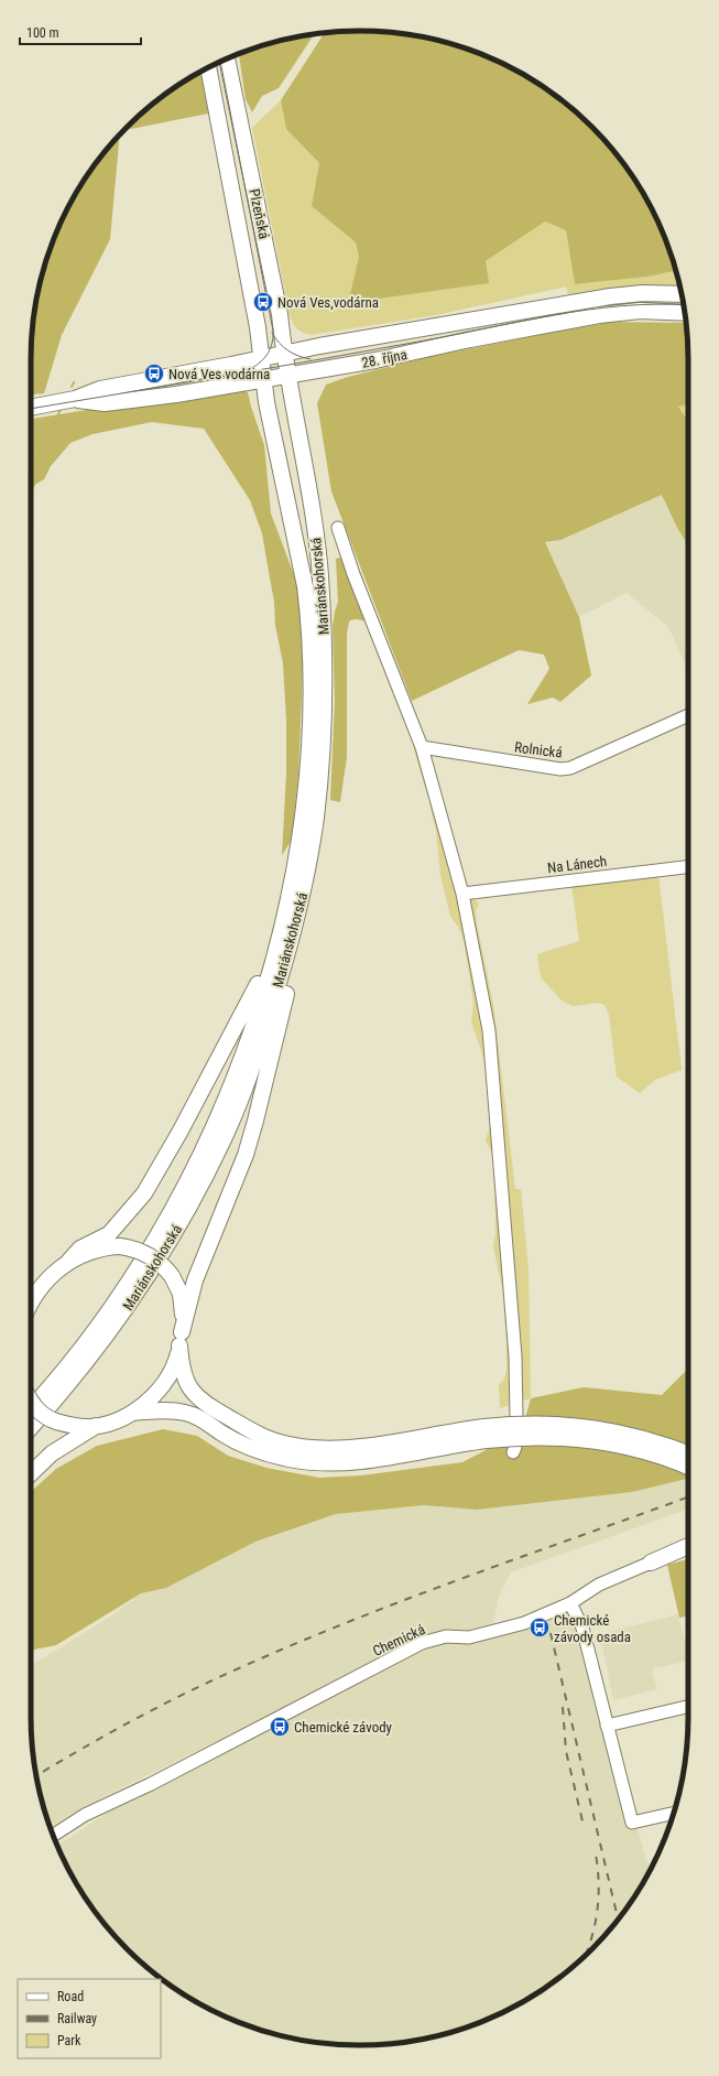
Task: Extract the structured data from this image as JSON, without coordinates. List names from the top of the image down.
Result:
{
  "streets": {
    "main road": ["Plzeňská", "28. října", "Mariánskohorská"],
    "street": ["Rolnická", "Na Lánech", "Chemická"]
  },
  "crossings": [
    ["Plzeňská", "28. října"],
    ["Plzeňská", "Mariánskohorská"],
    ["28. října", "Mariánskohorská"]
  ],
  "places": {
    "bus stop": [
      "Nová Ves,vodárna",
      "Nová Ves vodárna",
      "Chemické závody osada",
      "Chemické závody"
    ]
  },
  "legend": ["Road", "Railway", "Park"],
  "scale_bar": "100 m"
}
